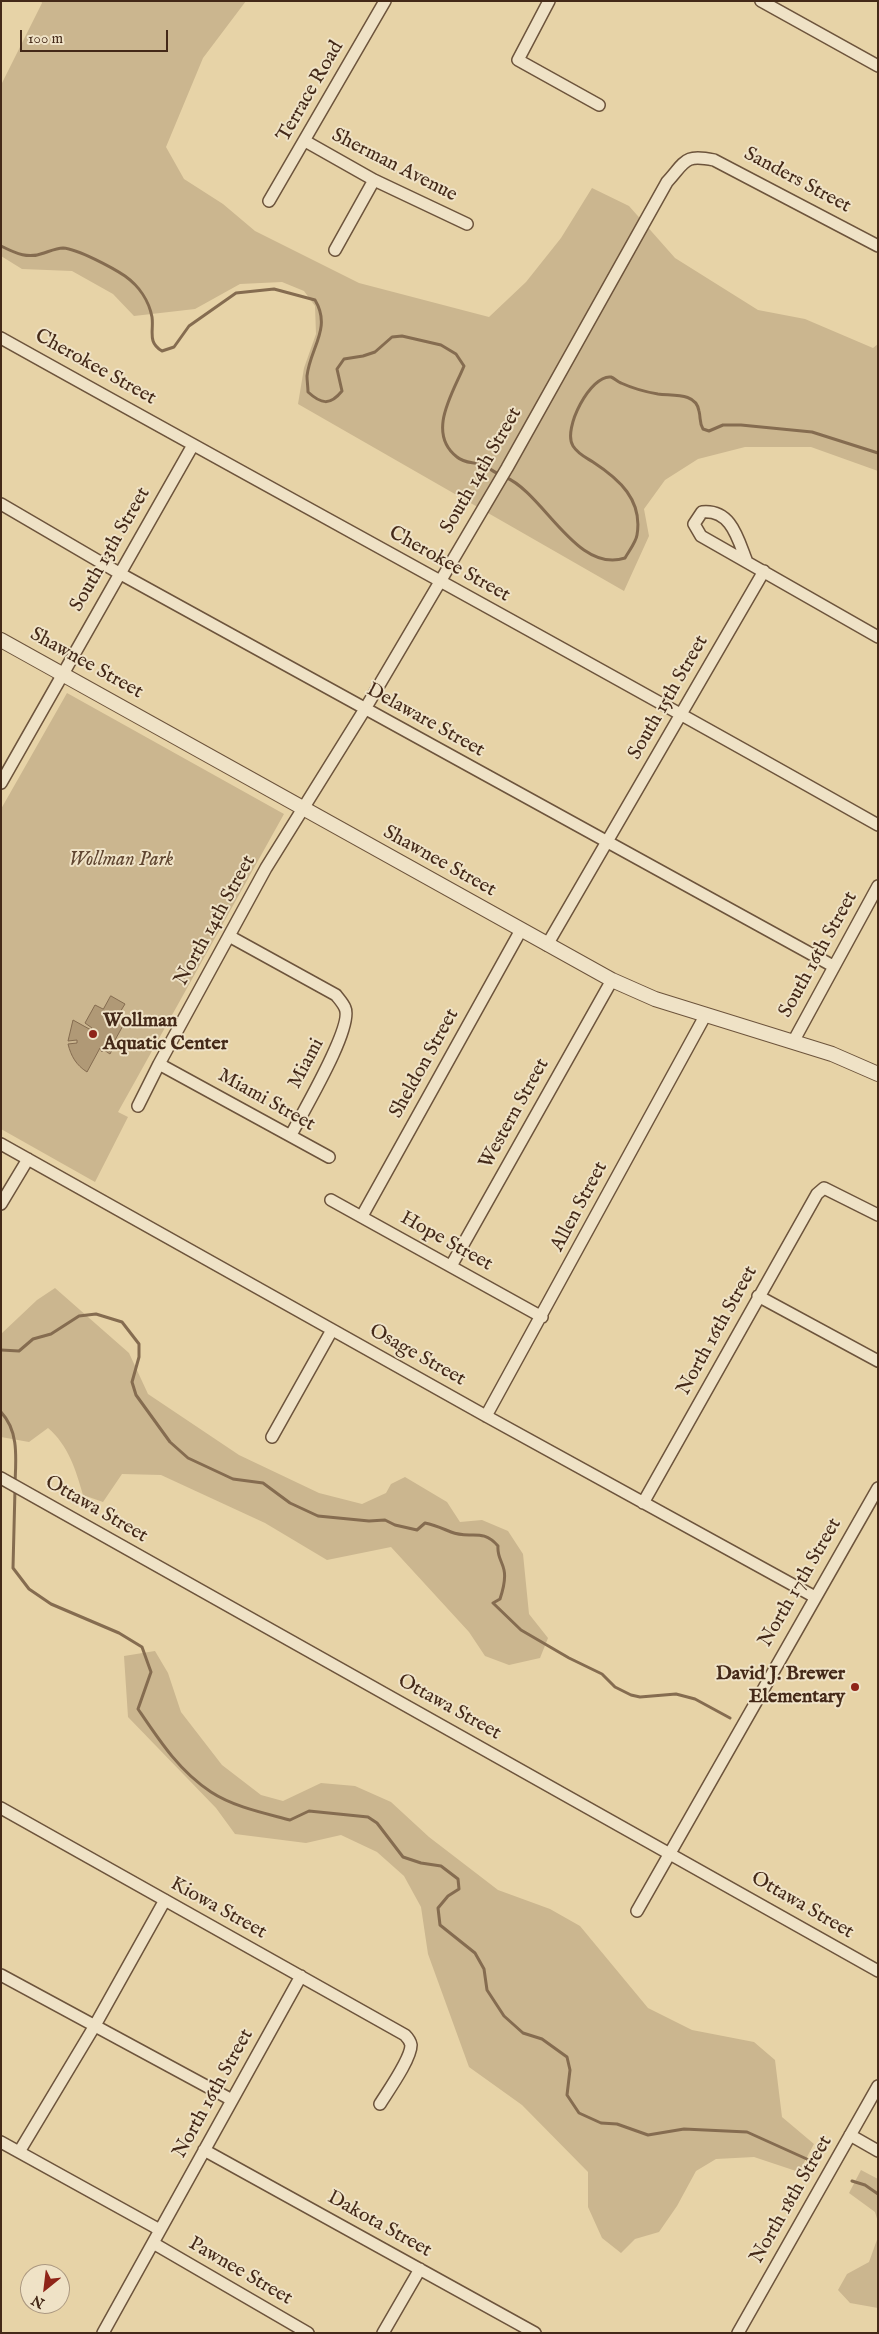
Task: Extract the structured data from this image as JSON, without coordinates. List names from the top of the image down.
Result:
{
  "streets": {
    "street": [
      "Terrace Road",
      "Sherman Avenue",
      "Sanders Street",
      "Cherokee Street",
      "South 14th Street",
      "South 13th Street",
      "Shawnee Street",
      "South 15th Street",
      "Delaware Street",
      "North 14th Street",
      "South 16th Street",
      "Miami",
      "Sheldon Street",
      "Miami Street",
      "Western Street",
      "Allen Street",
      "Hope Street",
      "North 16th Street",
      "Osage Street",
      "Ottawa Street",
      "North 17th Street",
      "Kiowa Street",
      "North 18th Street",
      "Dakota Street",
      "Pawnee Street"
    ]
  },
  "crossings": [
    ["Terrace Road", "Sherman Avenue"],
    ["Sanders Street", "South 14th Street"],
    ["Cherokee Street", "South 14th Street"],
    ["Cherokee Street", "South 13th Street"],
    ["Cherokee Street", "South 15th Street"],
    ["South 14th Street", "Shawnee Street"],
    ["South 14th Street", "Delaware Street"],
    ["South 14th Street", "North 14th Street"],
    ["South 13th Street", "Shawnee Street"],
    ["South 13th Street", "Delaware Street"],
    ["Shawnee Street", "South 15th Street"],
    ["Shawnee Street", "North 14th Street"],
    ["Shawnee Street", "South 16th Street"],
    ["Shawnee Street", "Sheldon Street"],
    ["Shawnee Street", "Western Street"],
    ["Shawnee Street", "Allen Street"],
    ["South 15th Street", "Delaware Street"],
    ["Delaware Street", "South 16th Street"],
    ["North 14th Street", "Miami"],
    ["North 14th Street", "Miami Street"],
    ["Miami", "Miami Street"],
    ["Sheldon Street", "Hope Street"],
    ["Western Street", "Hope Street"],
    ["Allen Street", "Hope Street"],
    ["Allen Street", "Osage Street"],
    ["North 16th Street", "Osage Street"],
    ["North 16th Street", "Kiowa Street"],
    ["North 16th Street", "Dakota Street"],
    ["North 16th Street", "Pawnee Street"],
    ["Osage Street", "North 17th Street"],
    ["Ottawa Street", "North 17th Street"]
  ],
  "parks": ["Wollman Park"],
  "places": ["Wollman Aquatic Center", "David J. Brewer Elementary"],
  "scale_bar": "100 m",
  "north": "bottom left"
}
